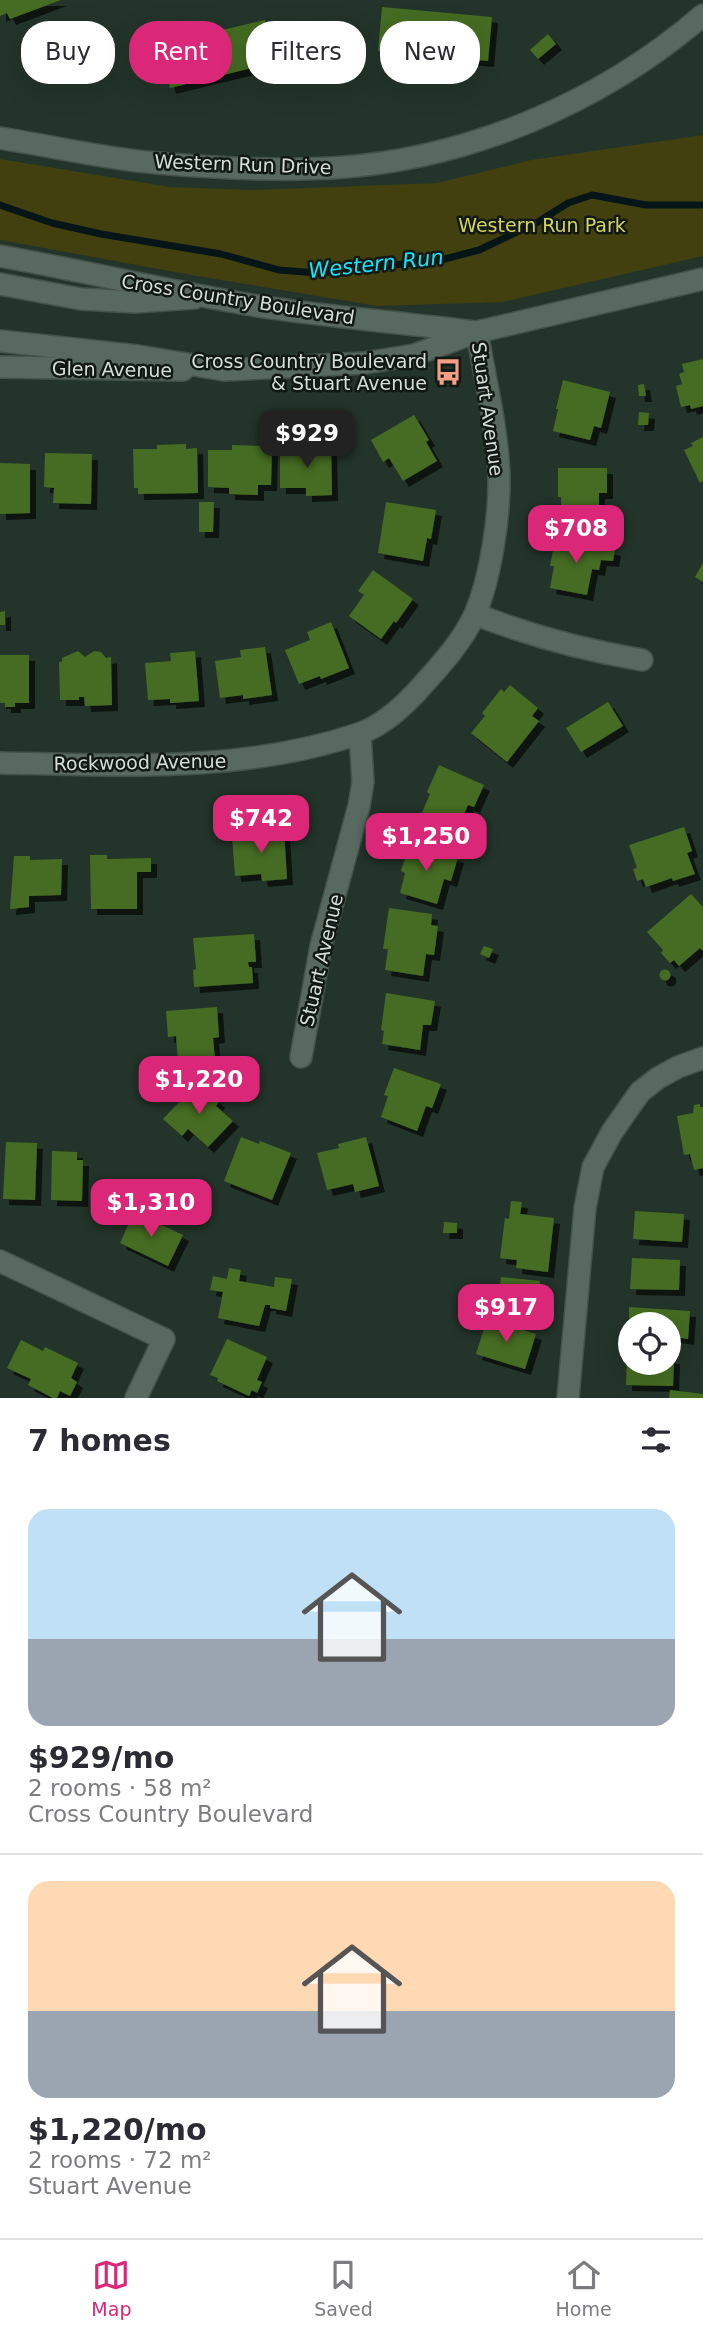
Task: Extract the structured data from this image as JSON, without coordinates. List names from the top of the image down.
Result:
{
  "streets": {
    "street": [
      "Western Run Drive",
      "Cross Country Boulevard",
      "Glen Avenue",
      "Stuart Avenue",
      "Rockwood Avenue"
    ]
  },
  "crossings": [
    ["Cross Country Boulevard", "Glen Avenue"],
    ["Cross Country Boulevard", "Stuart Avenue"],
    ["Stuart Avenue", "Rockwood Avenue"]
  ],
  "water": ["Western Run"],
  "parks": ["Western Run Park"],
  "places": {
    "bus stop": ["Cross Country Boulevard & Stuart Avenue"]
  },
  "page": {
    "chip": [
      "Buy",
      "Rent",
      "Filters",
      "New"
    ],
    "price": [
      "$929",
      "$708",
      "$742",
      "$1,250",
      "$1,220",
      "$1,310",
      "$917"
    ],
    "heading": "7 homes",
    "list": [
      {
        "name": "$929/mo",
        "note": "2 rooms · 58 m² · Cross Country Boulevard"
      },
      {
        "name": "$1,220/mo",
        "note": "2 rooms · 72 m² · Stuart Avenue"
      }
    ],
    "tabs": ["Map", "Saved", "Home"]
  }
}
